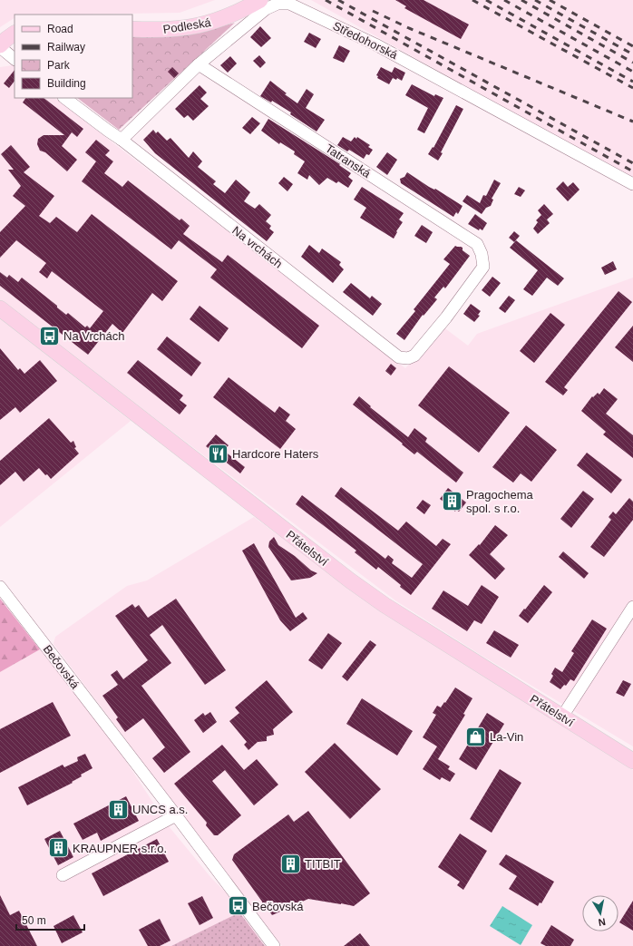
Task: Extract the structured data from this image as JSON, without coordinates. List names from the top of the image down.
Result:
{
  "streets": {
    "main road": ["Podleská", "Přátelství"],
    "street": [
      "Středohorská",
      "Tatranská",
      "Na vrchách",
      "Bečovská"
    ]
  },
  "crossings": [
    ["Středohorská", "Tatranská"],
    ["Středohorská", "Na vrchách"],
    ["Tatranská", "Na vrchách"]
  ],
  "places": {
    "bus stop": ["Na Vrchách", "Bečovská"],
    "restaurant": ["Hardcore Haters"],
    "building": [
      "Pragochema spol. s r.o.",
      "UNCS a.s.",
      "KRAUPNER s.r.o.",
      "TITBIT"
    ],
    "shop": ["La-Vin"]
  },
  "legend": [
    "Road",
    "Railway",
    "Park",
    "Building"
  ],
  "scale_bar": "50 m",
  "north": "bottom"
}
